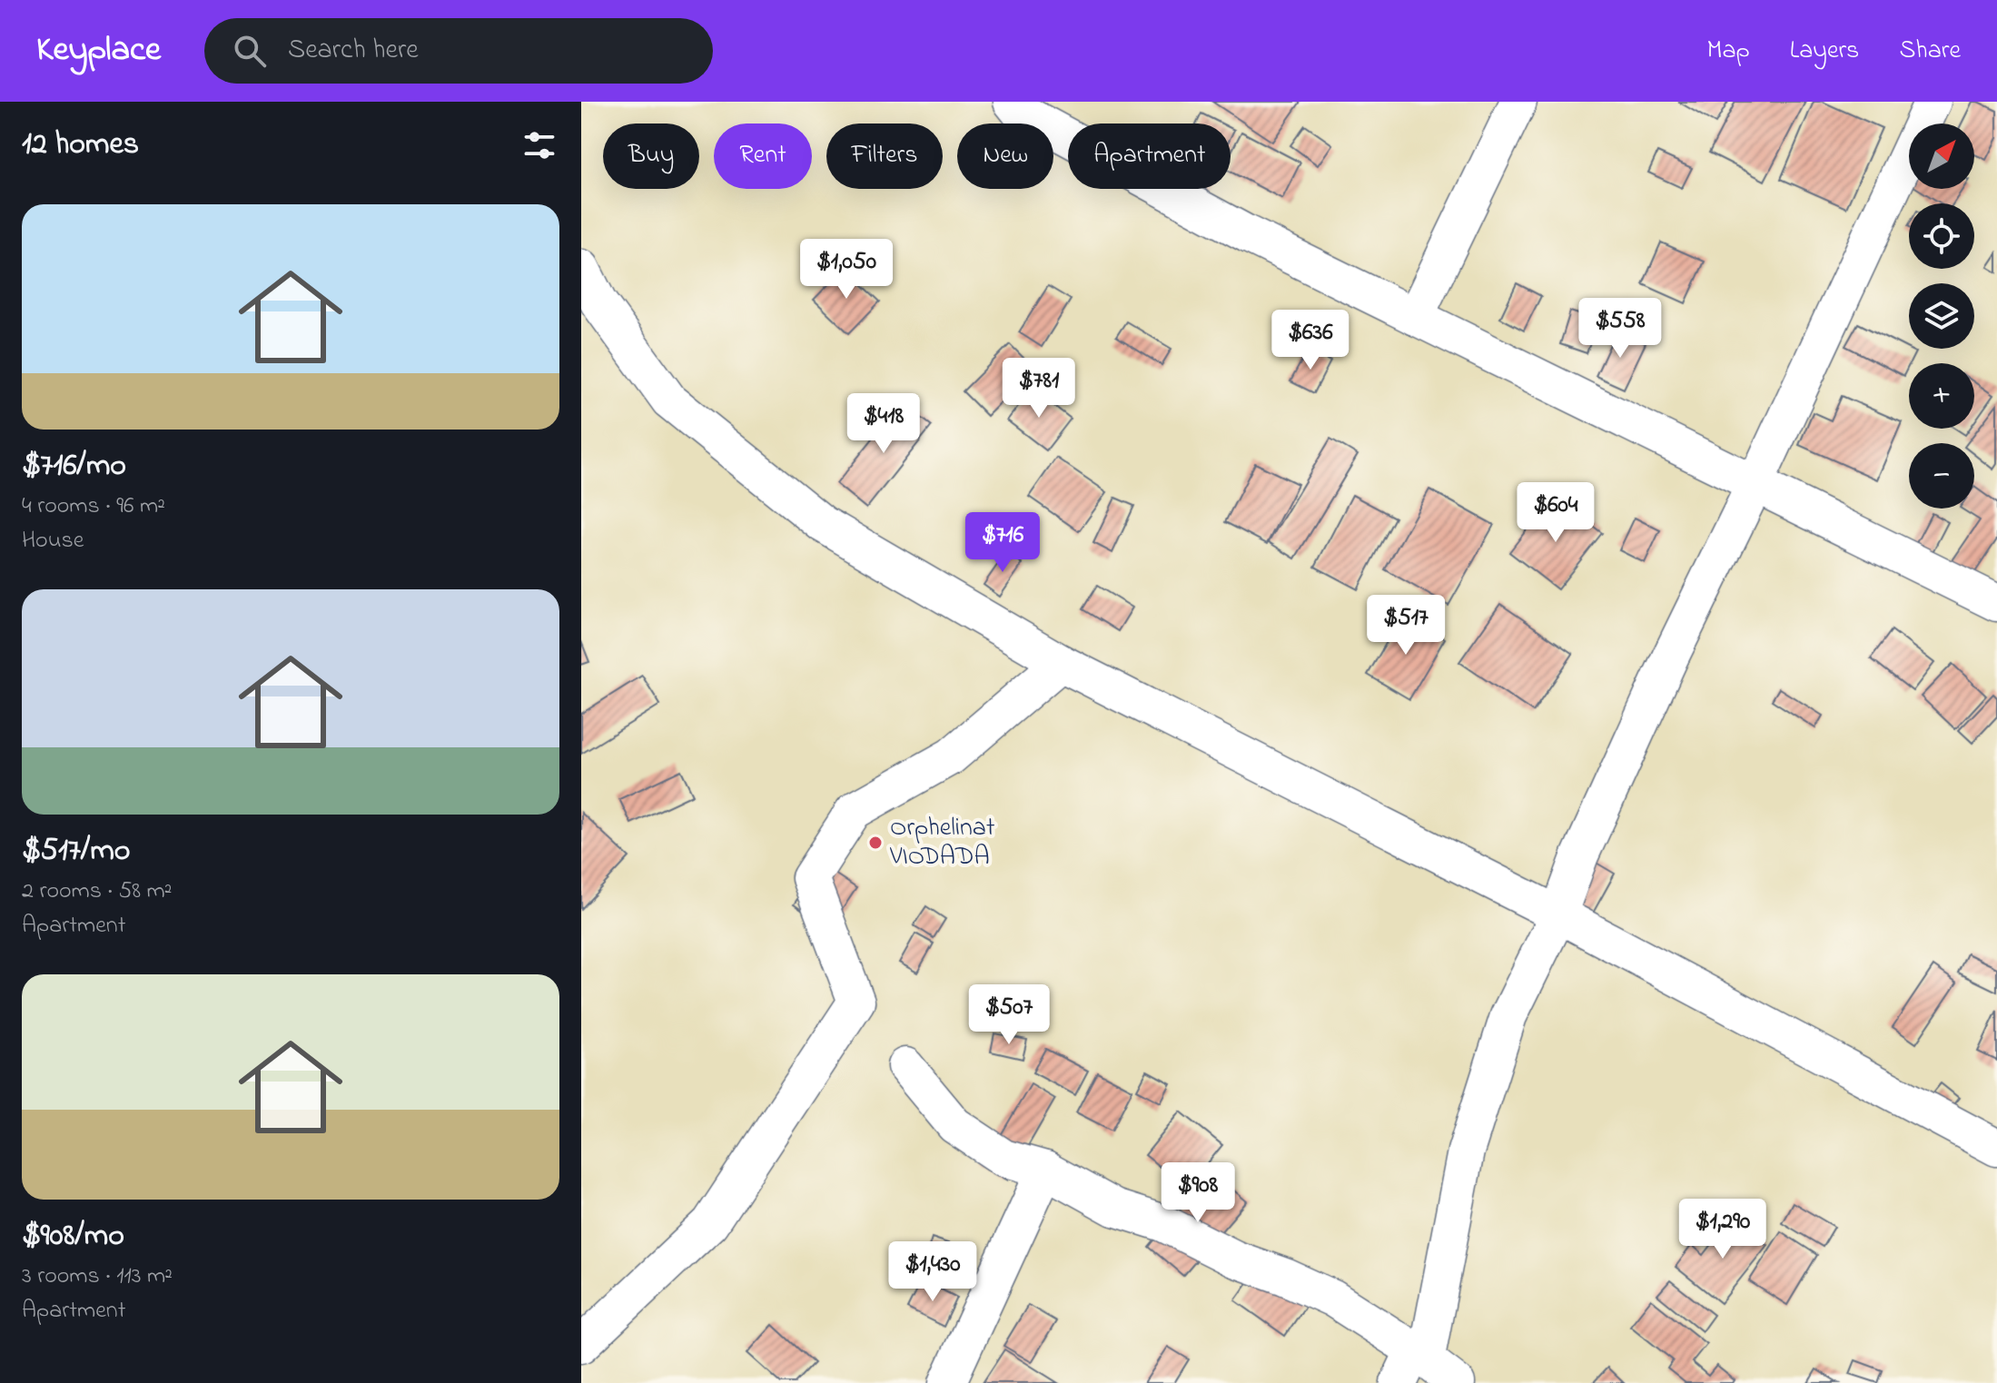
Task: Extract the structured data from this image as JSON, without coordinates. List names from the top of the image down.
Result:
{
  "places": ["Orphelinat VIODADA"],
  "north": "top right",
  "page": {
    "header": "Keyplace",
    "search": "Search here",
    "nav": ["Map", "Layers", "Share"],
    "heading": "12 homes",
    "map_buttons": ["+", "−"],
    "chip": [
      "Buy",
      "Rent",
      "Filters",
      "New",
      "Apartment"
    ],
    "list": [
      {
        "name": "$716/mo",
        "note": "4 rooms · 96 m² · House"
      },
      {
        "name": "$517/mo",
        "note": "2 rooms · 58 m² · Apartment"
      },
      {
        "name": "$908/mo",
        "note": "3 rooms · 113 m² · Apartment"
      }
    ],
    "price": [
      "$1,050",
      "$558",
      "$636",
      "$781",
      "$418",
      "$604",
      "$716",
      "$517",
      "$507",
      "$908",
      "$1,290",
      "$1,430"
    ]
  }
}
